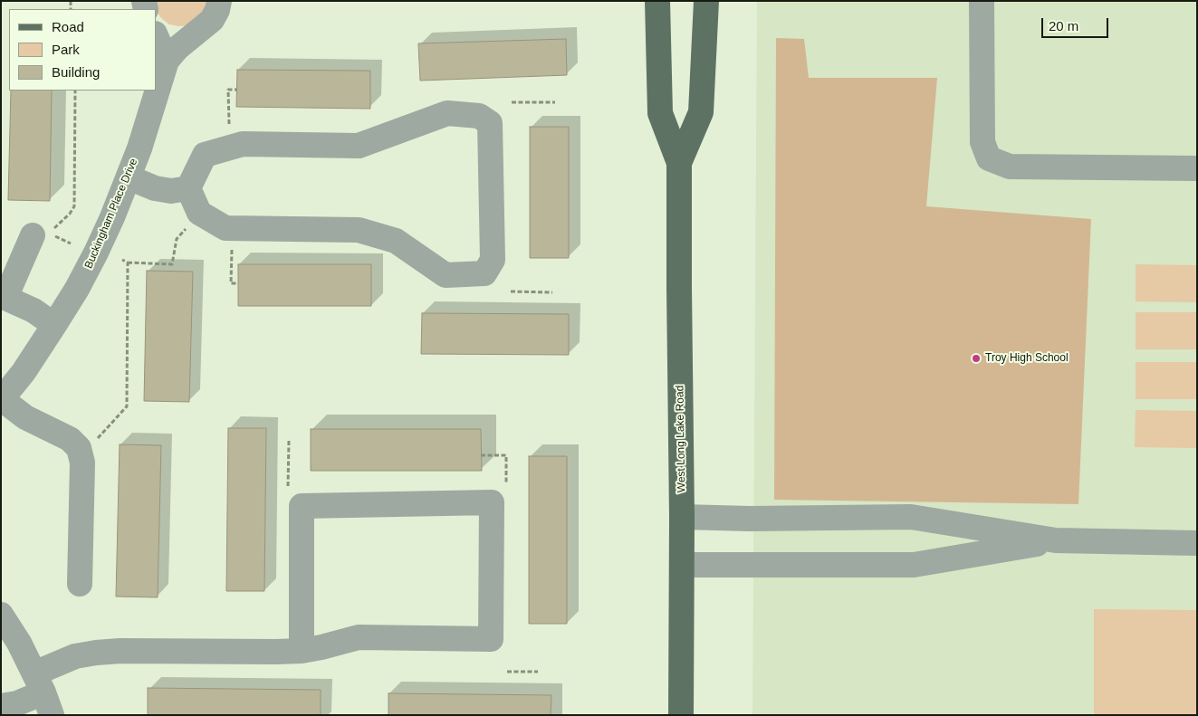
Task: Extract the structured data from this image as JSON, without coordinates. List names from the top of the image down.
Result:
{
  "streets": {
    "main road": ["West Long Lake Road"],
    "street": ["Buckingham Place Drive"]
  },
  "places": ["Troy High School"],
  "legend": ["Road", "Park", "Building"],
  "scale_bar": "20 m"
}
